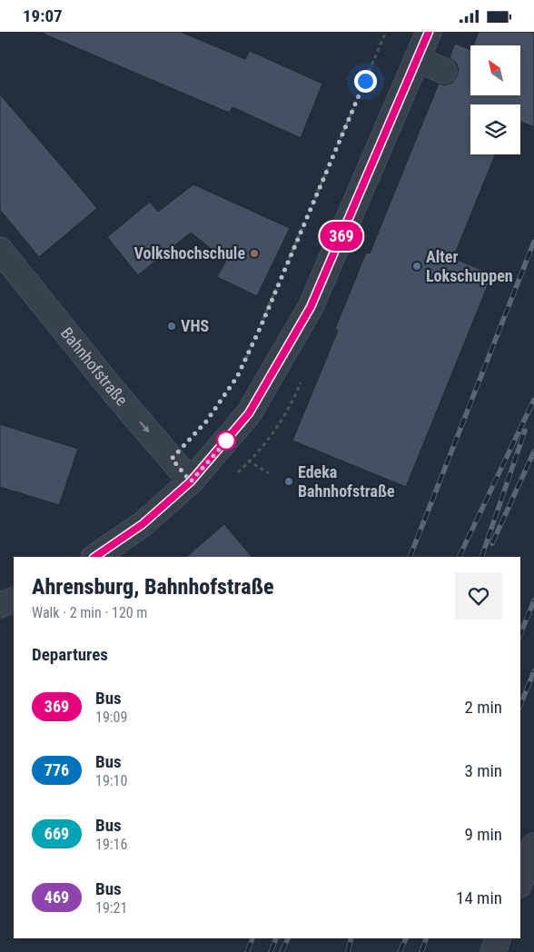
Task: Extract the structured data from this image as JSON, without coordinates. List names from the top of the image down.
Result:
{
  "streets": {
    "street": ["Bahnhofstraße"]
  },
  "one_way": ["Bahnhofstraße"],
  "places": [
    "Volkshochschule",
    "Alter Lokschuppen",
    "VHS",
    "Edeka Bahnhofstraße"
  ],
  "lines": ["bus line 369"],
  "north": "top left",
  "page": {
    "status": "19:07",
    "on_map": "369",
    "heading": [
      ["Ahrensburg, Bahnhofstraße", "Walk · 2 min · 120 m"],
      "Departures"
    ],
    "list": [
      {
        "mark": "369",
        "name": "Bus",
        "note": "19:09",
        "value": "2 min"
      },
      {
        "mark": "776",
        "name": "Bus",
        "note": "19:10",
        "value": "3 min"
      },
      {
        "mark": "669",
        "name": "Bus",
        "note": "19:16",
        "value": "9 min"
      },
      {
        "mark": "469",
        "name": "Bus",
        "note": "19:21",
        "value": "14 min"
      }
    ]
  }
}
